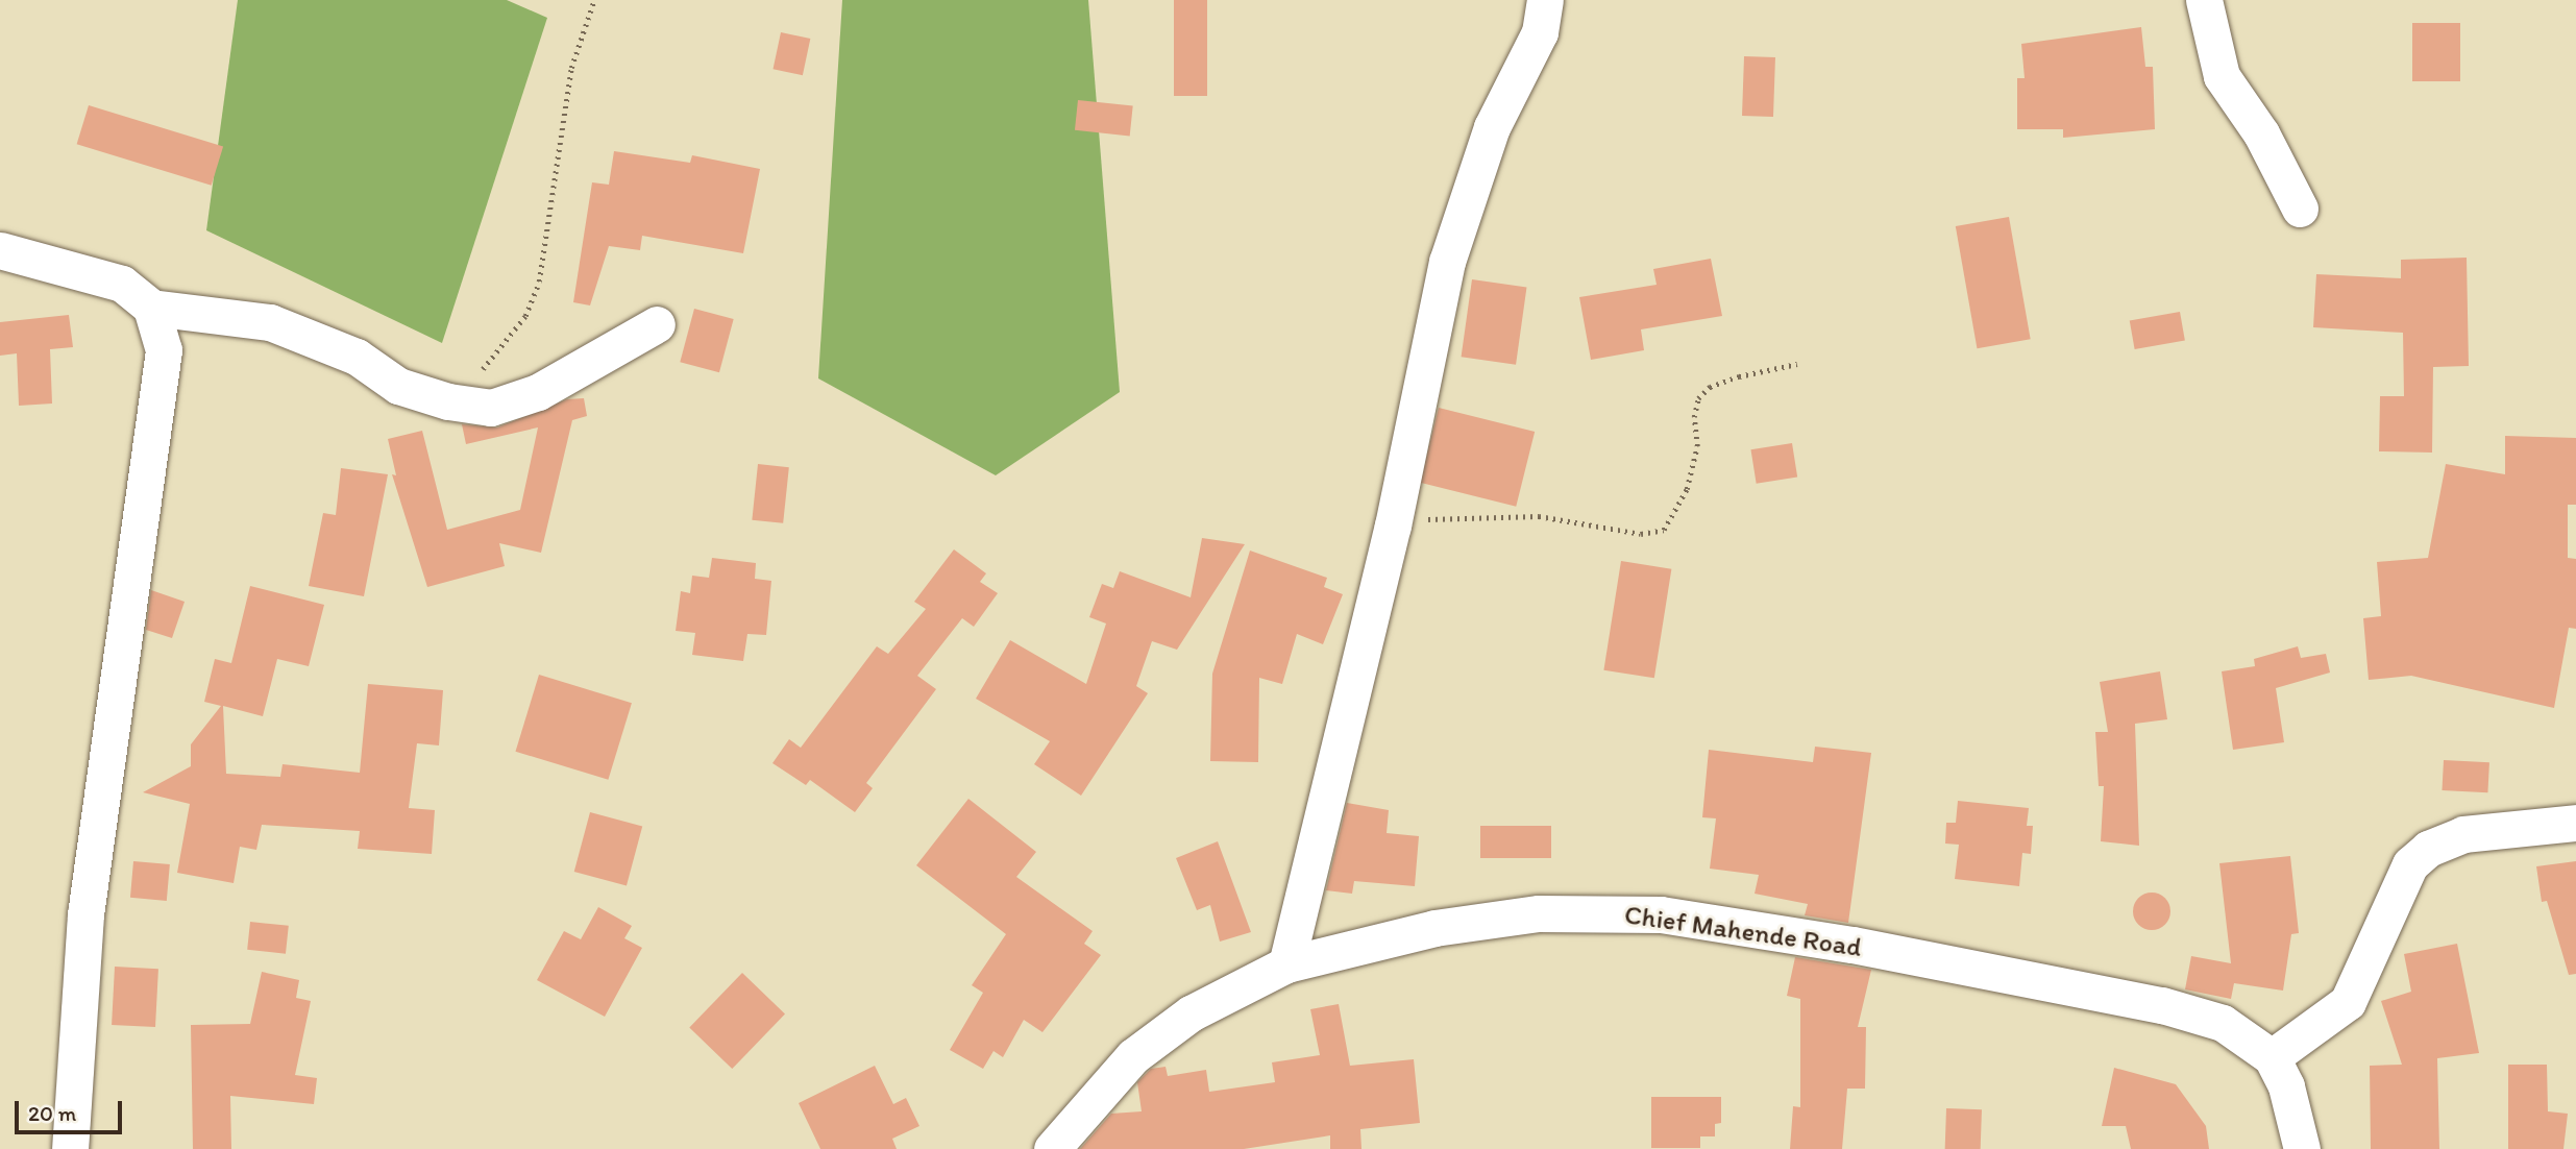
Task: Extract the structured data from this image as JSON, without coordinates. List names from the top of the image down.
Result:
{
  "streets": {
    "street": ["Chief Mahende Road"]
  },
  "scale_bar": "20 m"
}
